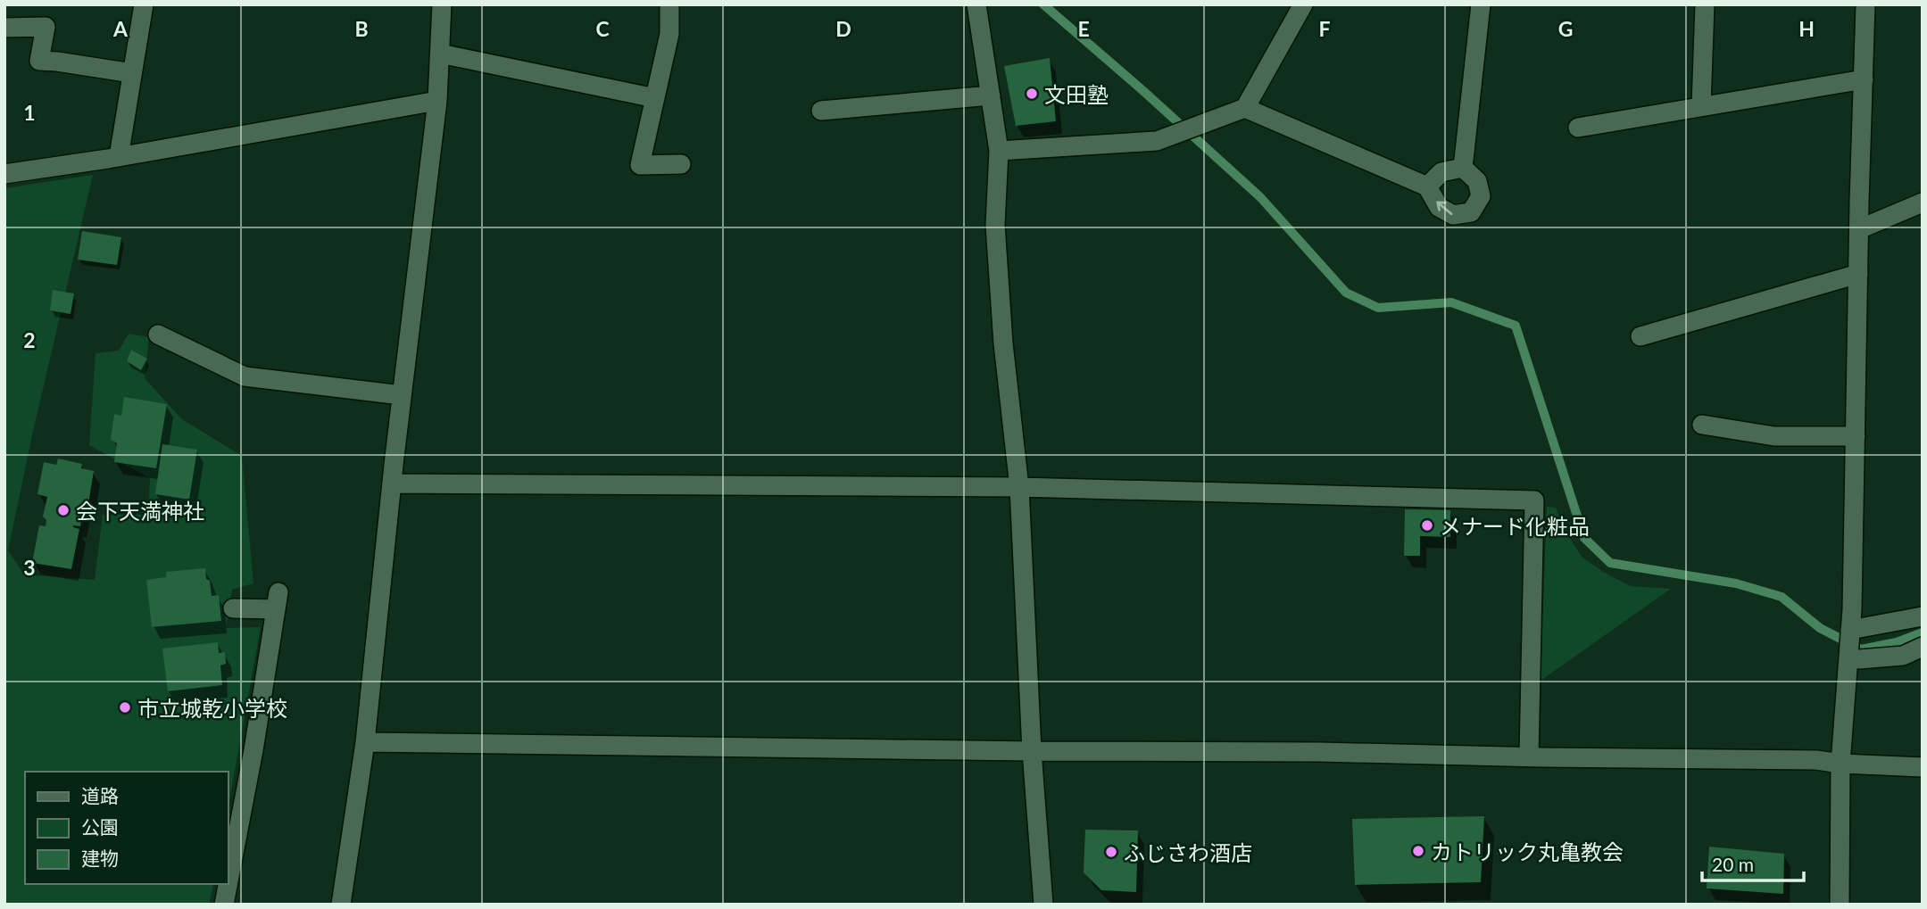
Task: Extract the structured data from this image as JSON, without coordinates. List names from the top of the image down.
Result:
{
  "places": [
    "文田塾",
    "会下天満神社",
    "メナード化粧品",
    "市立城乾小学校",
    "カトリック丸亀教会",
    "ふじさわ酒店"
  ],
  "legend": ["道路", "公園", "建物"],
  "scale_bar": "20 m",
  "grid": {
    "columns": [
      "A",
      "B",
      "C",
      "D",
      "E",
      "F",
      "G",
      "H"
    ],
    "rows": ["1", "2", "3"]
  }
}
